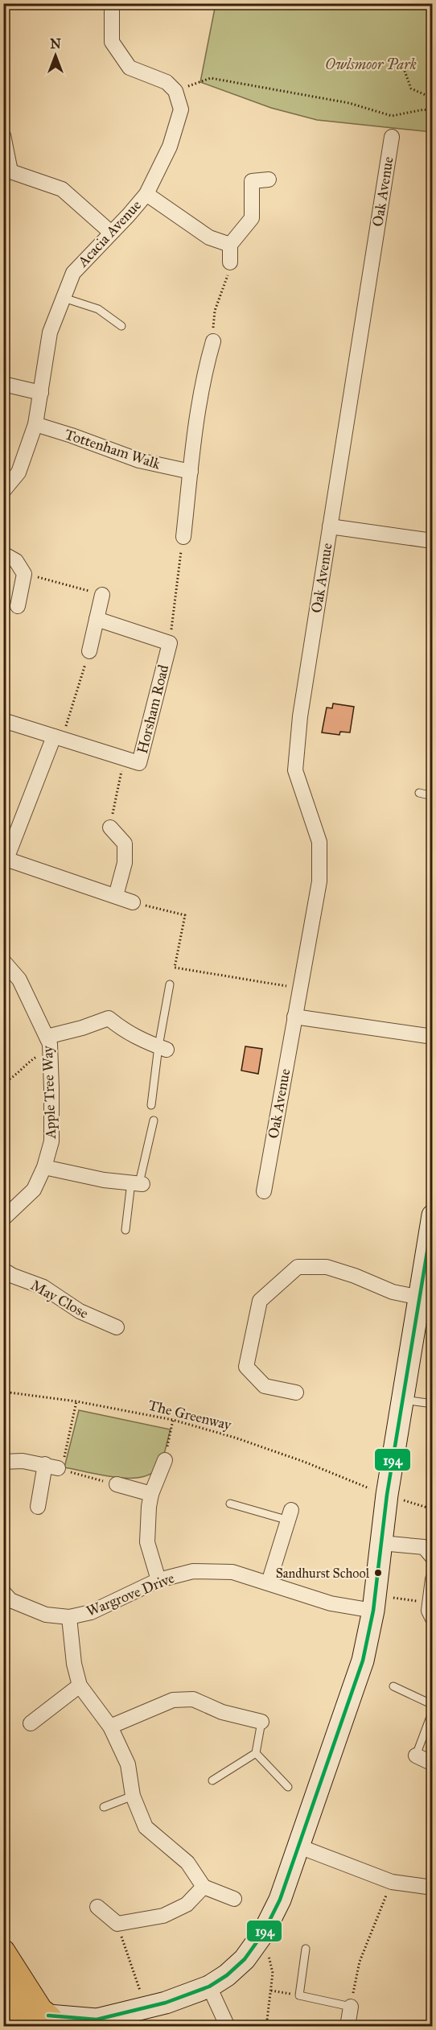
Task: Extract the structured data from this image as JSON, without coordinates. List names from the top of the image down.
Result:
{
  "streets": {
    "street": [
      "Oak Avenue",
      "Acacia Avenue",
      "Tottenham Walk",
      "Horsham Road",
      "Apple Tree Way",
      "May Close",
      "Wargrove Drive"
    ],
    "path": ["The Greenway"]
  },
  "crossings": [
    ["Acacia Avenue", "Tottenham Walk"]
  ],
  "parks": ["Owlsmoor Park"],
  "places": ["Sandhurst School"],
  "lines": ["transit line 194"],
  "north": "top"
}
